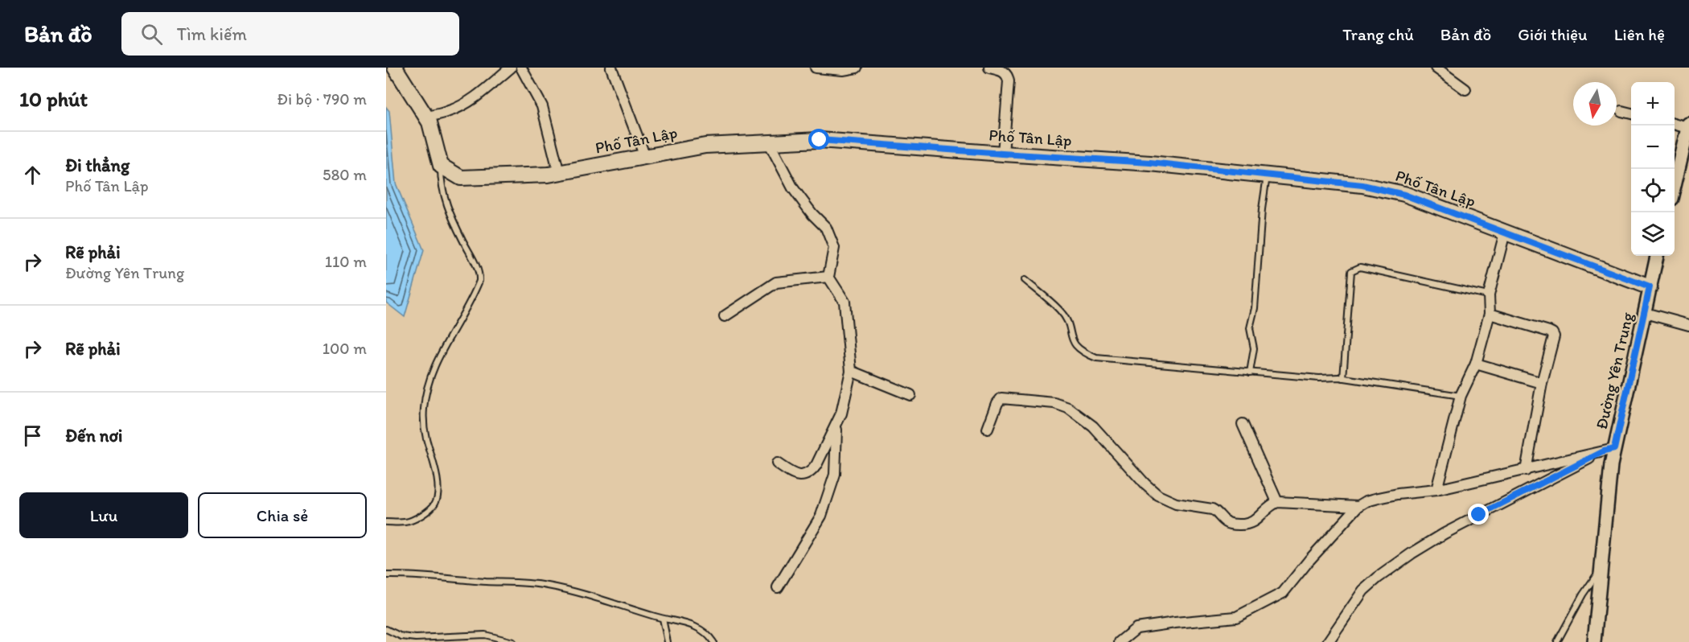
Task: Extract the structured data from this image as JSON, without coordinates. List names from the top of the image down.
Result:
{
  "streets": {
    "main road": ["Phố Tân Lập"],
    "street": ["Đường Yên Trung"]
  },
  "crossings": [
    ["Phố Tân Lập", "Đường Yên Trung"]
  ],
  "north": "bottom",
  "page": {
    "header": "Bản đồ",
    "search": "Tìm kiếm",
    "nav": [
      "Trang chủ",
      "Bản đồ",
      "Giới thiệu",
      "Liên hệ"
    ],
    "heading": ["10 phút", "Đi bộ · 790 m"],
    "map_buttons": ["+", "−"],
    "list": [
      ["Đi thẳng", "Phố Tân Lập", "580 m"],
      ["Rẽ phải", "Đường Yên Trung", "110 m"],
      ["Rẽ phải", "100 m"],
      "Đến nơi"
    ],
    "buttons": ["Lưu", "Chia sẻ"]
  }
}
